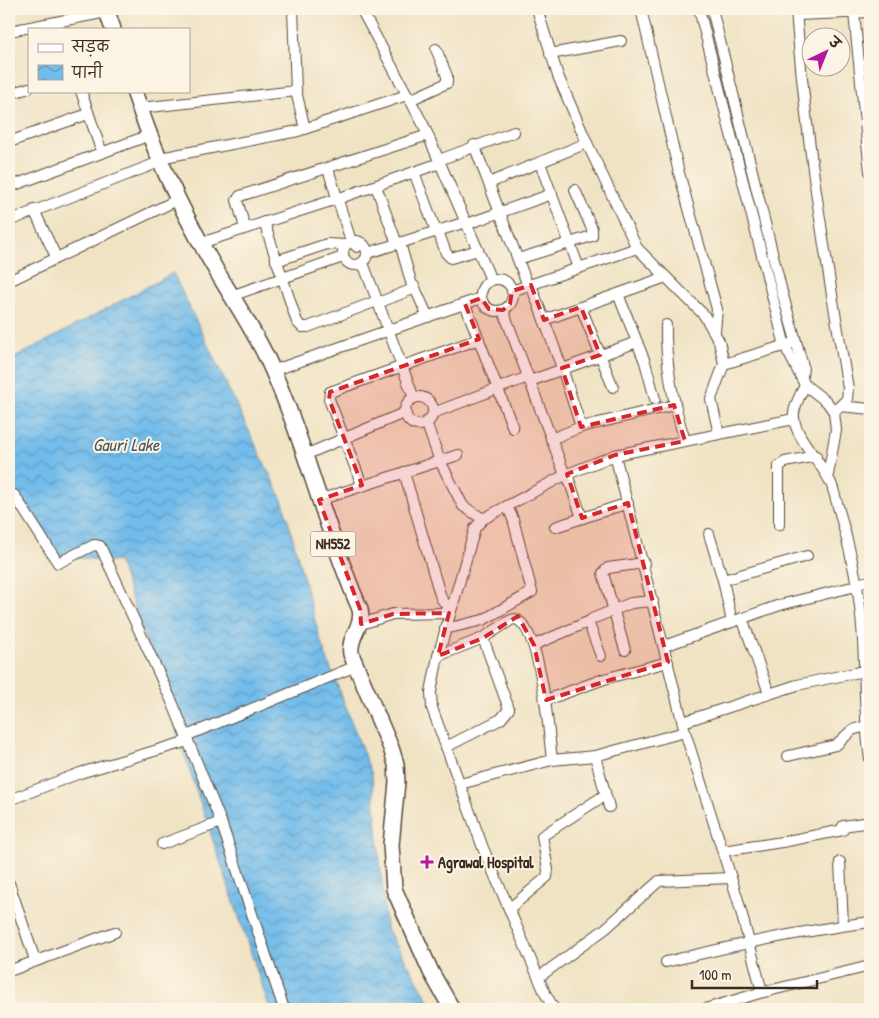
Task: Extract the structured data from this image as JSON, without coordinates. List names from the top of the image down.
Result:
{
  "streets": {
    "highway": ["NH552"]
  },
  "water": ["Gauri Lake"],
  "places": {
    "health": ["Agrawal Hospital"]
  },
  "legend": ["सड़क", "पानी"],
  "scale_bar": "100 m",
  "north": "top right"
}
